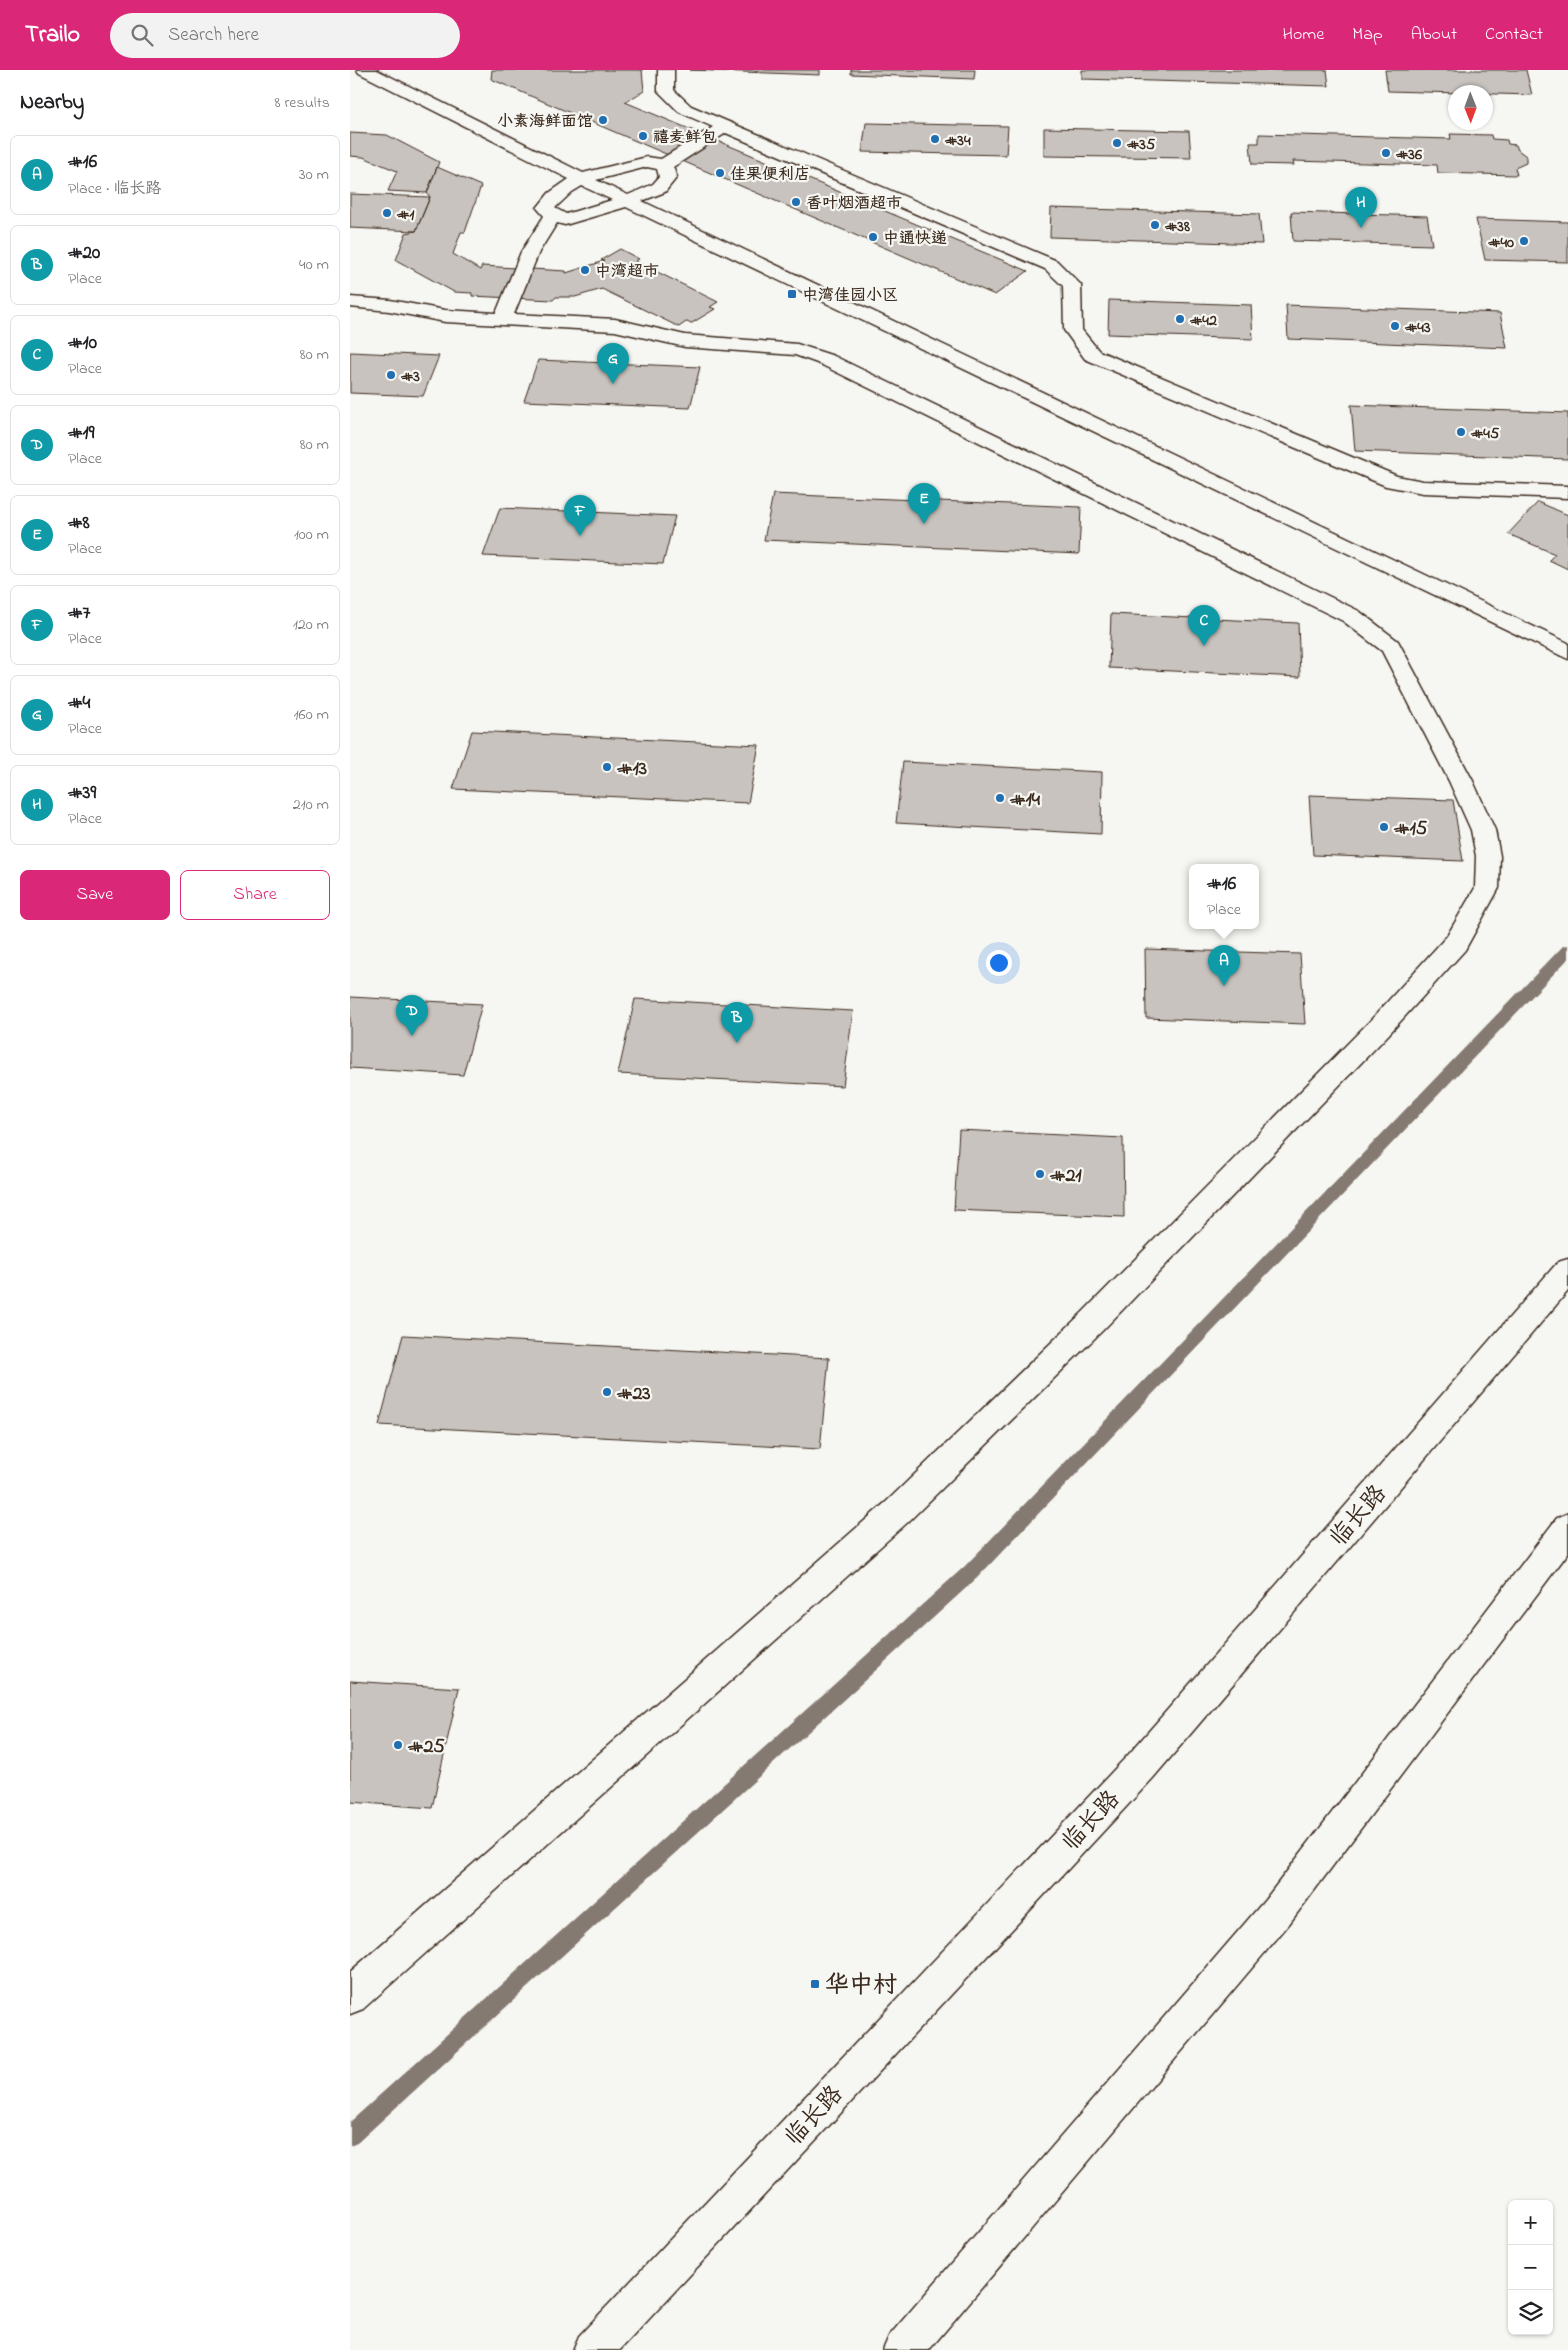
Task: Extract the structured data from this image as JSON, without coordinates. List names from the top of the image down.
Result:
{
  "streets": {
    "street": ["临长路"]
  },
  "places": {
    "other": [
      "小素海鲜面馆",
      "禧麦鲜包",
      "#34",
      "#35",
      "#36",
      "佳果便利店",
      "香叶烟酒超市",
      "#1",
      "#38",
      "中通快递",
      "#40",
      "中湾超市",
      "#42",
      "#43",
      "#3",
      "#45",
      "#13",
      "#14",
      "#15",
      "#21",
      "#23",
      "#25"
    ],
    "transit": ["中湾佳园小区", "华中村"]
  },
  "north": "bottom",
  "page": {
    "header": "Trailo",
    "search": "Search here",
    "nav": [
      "Home",
      "Map",
      "About",
      "Contact"
    ],
    "heading": ["Nearby", "8 results"],
    "list": [
      {
        "mark": "A",
        "name": "#16",
        "note": "Place · 临长路",
        "value": "30 m"
      },
      {
        "mark": "B",
        "name": "#20",
        "note": "Place",
        "value": "40 m"
      },
      {
        "mark": "C",
        "name": "#10",
        "note": "Place",
        "value": "80 m"
      },
      {
        "mark": "D",
        "name": "#19",
        "note": "Place",
        "value": "80 m"
      },
      {
        "mark": "E",
        "name": "#8",
        "note": "Place",
        "value": "100 m"
      },
      {
        "mark": "F",
        "name": "#7",
        "note": "Place",
        "value": "120 m"
      },
      {
        "mark": "G",
        "name": "#4",
        "note": "Place",
        "value": "160 m"
      },
      {
        "mark": "H",
        "name": "#39",
        "note": "Place",
        "value": "210 m"
      }
    ],
    "pins": [
      "H",
      "G",
      "E",
      "F",
      "C",
      "A",
      "D",
      "B"
    ],
    "buttons": ["Save", "Share"],
    "popup": ["#16", "Place"],
    "map_buttons": ["+", "−"]
  }
}
